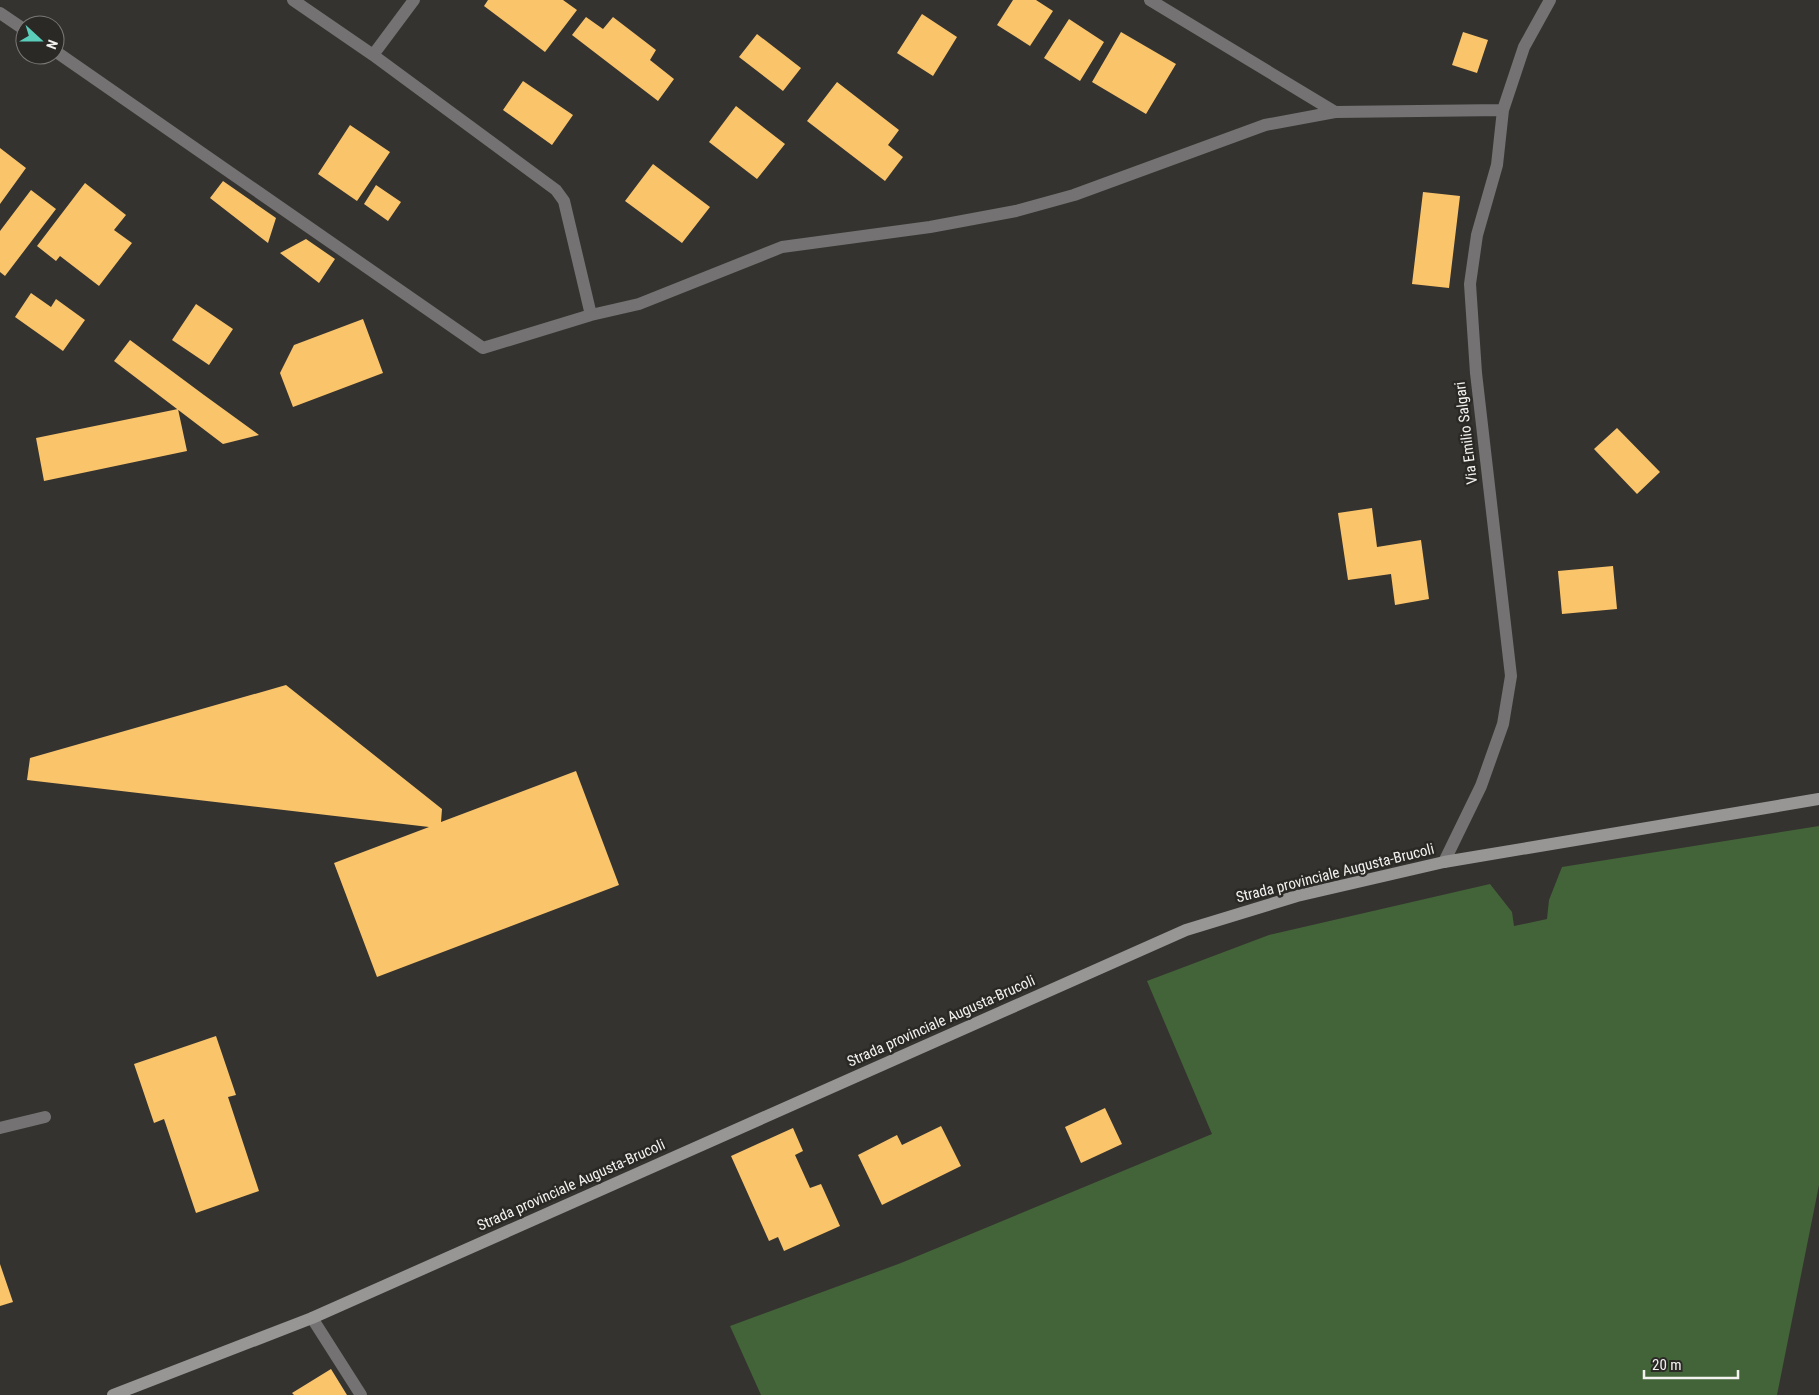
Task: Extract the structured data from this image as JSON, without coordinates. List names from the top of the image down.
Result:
{
  "streets": {
    "main road": ["Strada provinciale Augusta-Brucoli"],
    "street": ["Via Emilio Salgari"]
  },
  "crossings": [
    ["Via Emilio Salgari", "Strada provinciale Augusta-Brucoli"]
  ],
  "scale_bar": "20 m",
  "north": "right"
}
